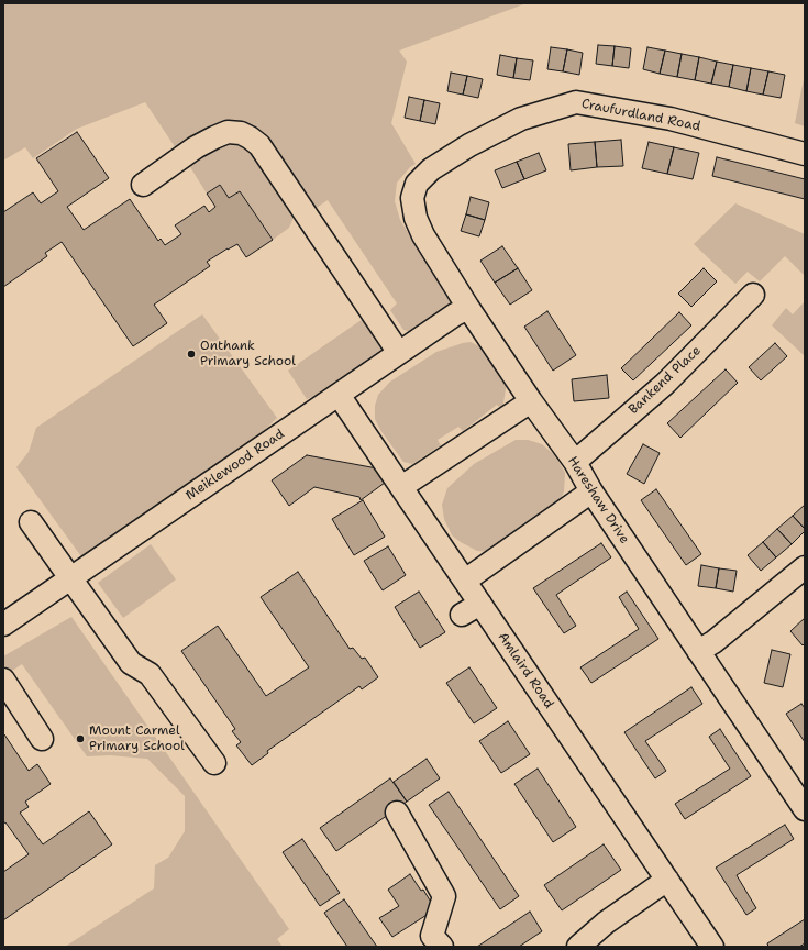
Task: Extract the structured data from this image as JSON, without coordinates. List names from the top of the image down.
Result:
{
  "streets": {
    "street": [
      "Craufurdland Road",
      "Bankend Place",
      "Meiklewood Road",
      "Hareshaw Drive",
      "Amlaird Road"
    ]
  },
  "crossings": [
    ["Craufurdland Road", "Hareshaw Drive"],
    ["Bankend Place", "Hareshaw Drive"],
    ["Meiklewood Road", "Hareshaw Drive"],
    ["Meiklewood Road", "Amlaird Road"]
  ],
  "places": ["Onthank Primary School", "Mount Carmel Primary School"]
}
